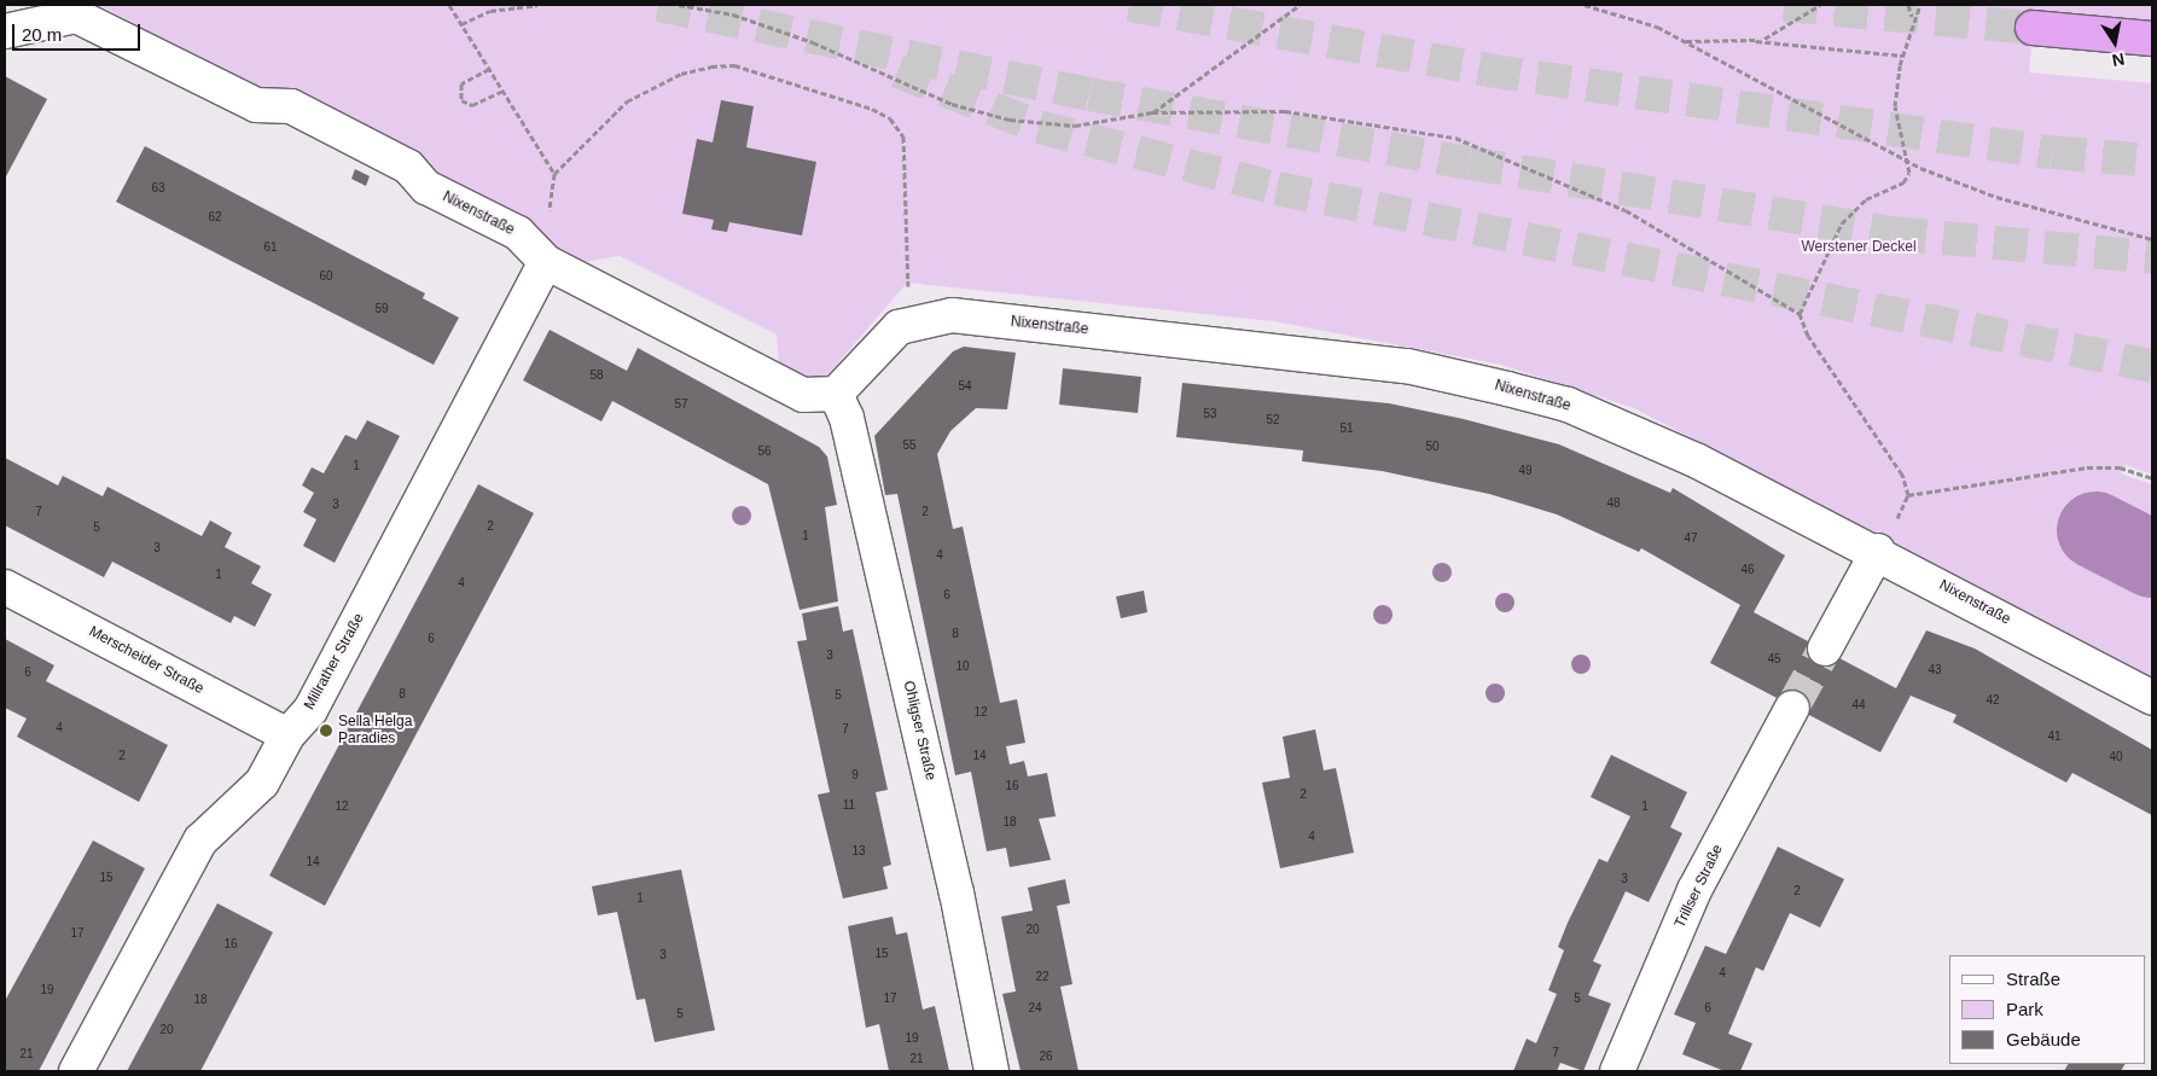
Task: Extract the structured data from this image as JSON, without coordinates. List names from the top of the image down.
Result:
{
  "streets": {
    "street": [
      "Nixenstraße",
      "Merscheider Straße",
      "Millrather Straße",
      "Ohligser Straße",
      "Trillser Straße"
    ]
  },
  "crossings": [
    ["Nixenstraße", "Millrather Straße"],
    ["Nixenstraße", "Ohligser Straße"],
    ["Merscheider Straße", "Millrather Straße"]
  ],
  "parks": ["Werstener Deckel"],
  "places": ["Sella Helga Paradies"],
  "house_numbers": [
    "63",
    "62",
    "61",
    "60",
    "59",
    "58",
    "54",
    "57",
    "53",
    "52",
    "51",
    "55",
    "50",
    "56",
    "1",
    "49",
    "48",
    "3",
    "7",
    "2",
    "2",
    "5",
    "1",
    "47",
    "3",
    "4",
    "46",
    "1",
    "4",
    "6",
    "8",
    "6",
    "3",
    "45",
    "10",
    "43",
    "6",
    "8",
    "5",
    "42",
    "44",
    "12",
    "4",
    "7",
    "41",
    "2",
    "14",
    "40",
    "9",
    "16",
    "2",
    "11",
    "12",
    "1",
    "18",
    "4",
    "13",
    "14",
    "15",
    "3",
    "2",
    "1",
    "20",
    "17",
    "16",
    "15",
    "3",
    "4",
    "22",
    "19",
    "17",
    "5",
    "18",
    "24",
    "6",
    "5",
    "20",
    "19",
    "7",
    "21",
    "26",
    "21"
  ],
  "legend": ["Straße", "Park", "Gebäude"],
  "scale_bar": "20 m",
  "north": "bottom"
}
